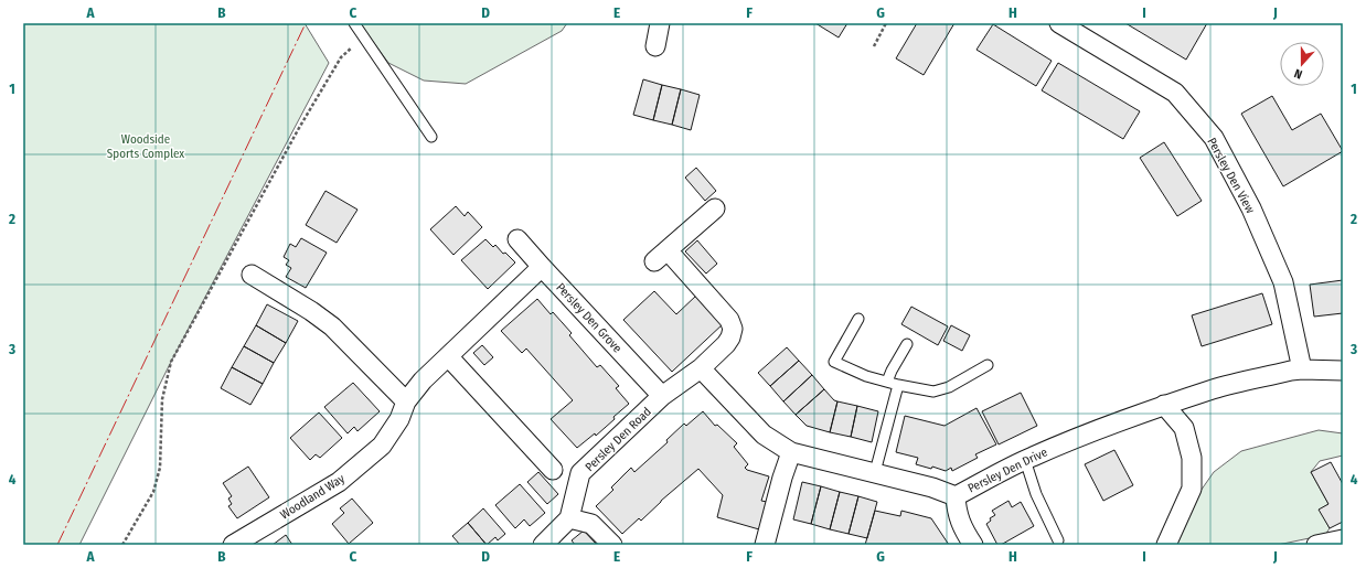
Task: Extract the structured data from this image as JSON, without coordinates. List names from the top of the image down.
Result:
{
  "streets": {
    "street": [
      "Persley Den View",
      "Persley Den Grove",
      "Persley Den Road",
      "Persley Den Drive",
      "Woodland Way"
    ]
  },
  "crossings": [
    ["Persley Den View", "Persley Den Drive"],
    ["Persley Den Grove", "Persley Den Road"],
    ["Persley Den Grove", "Woodland Way"],
    ["Persley Den Road", "Persley Den Drive"]
  ],
  "parks": ["Woodside Sports Complex"],
  "north": "bottom",
  "grid": {
    "columns": [
      "A",
      "B",
      "C",
      "D",
      "E",
      "F",
      "G",
      "H",
      "I",
      "J"
    ],
    "rows": [
      "1",
      "2",
      "3",
      "4"
    ]
  }
}
